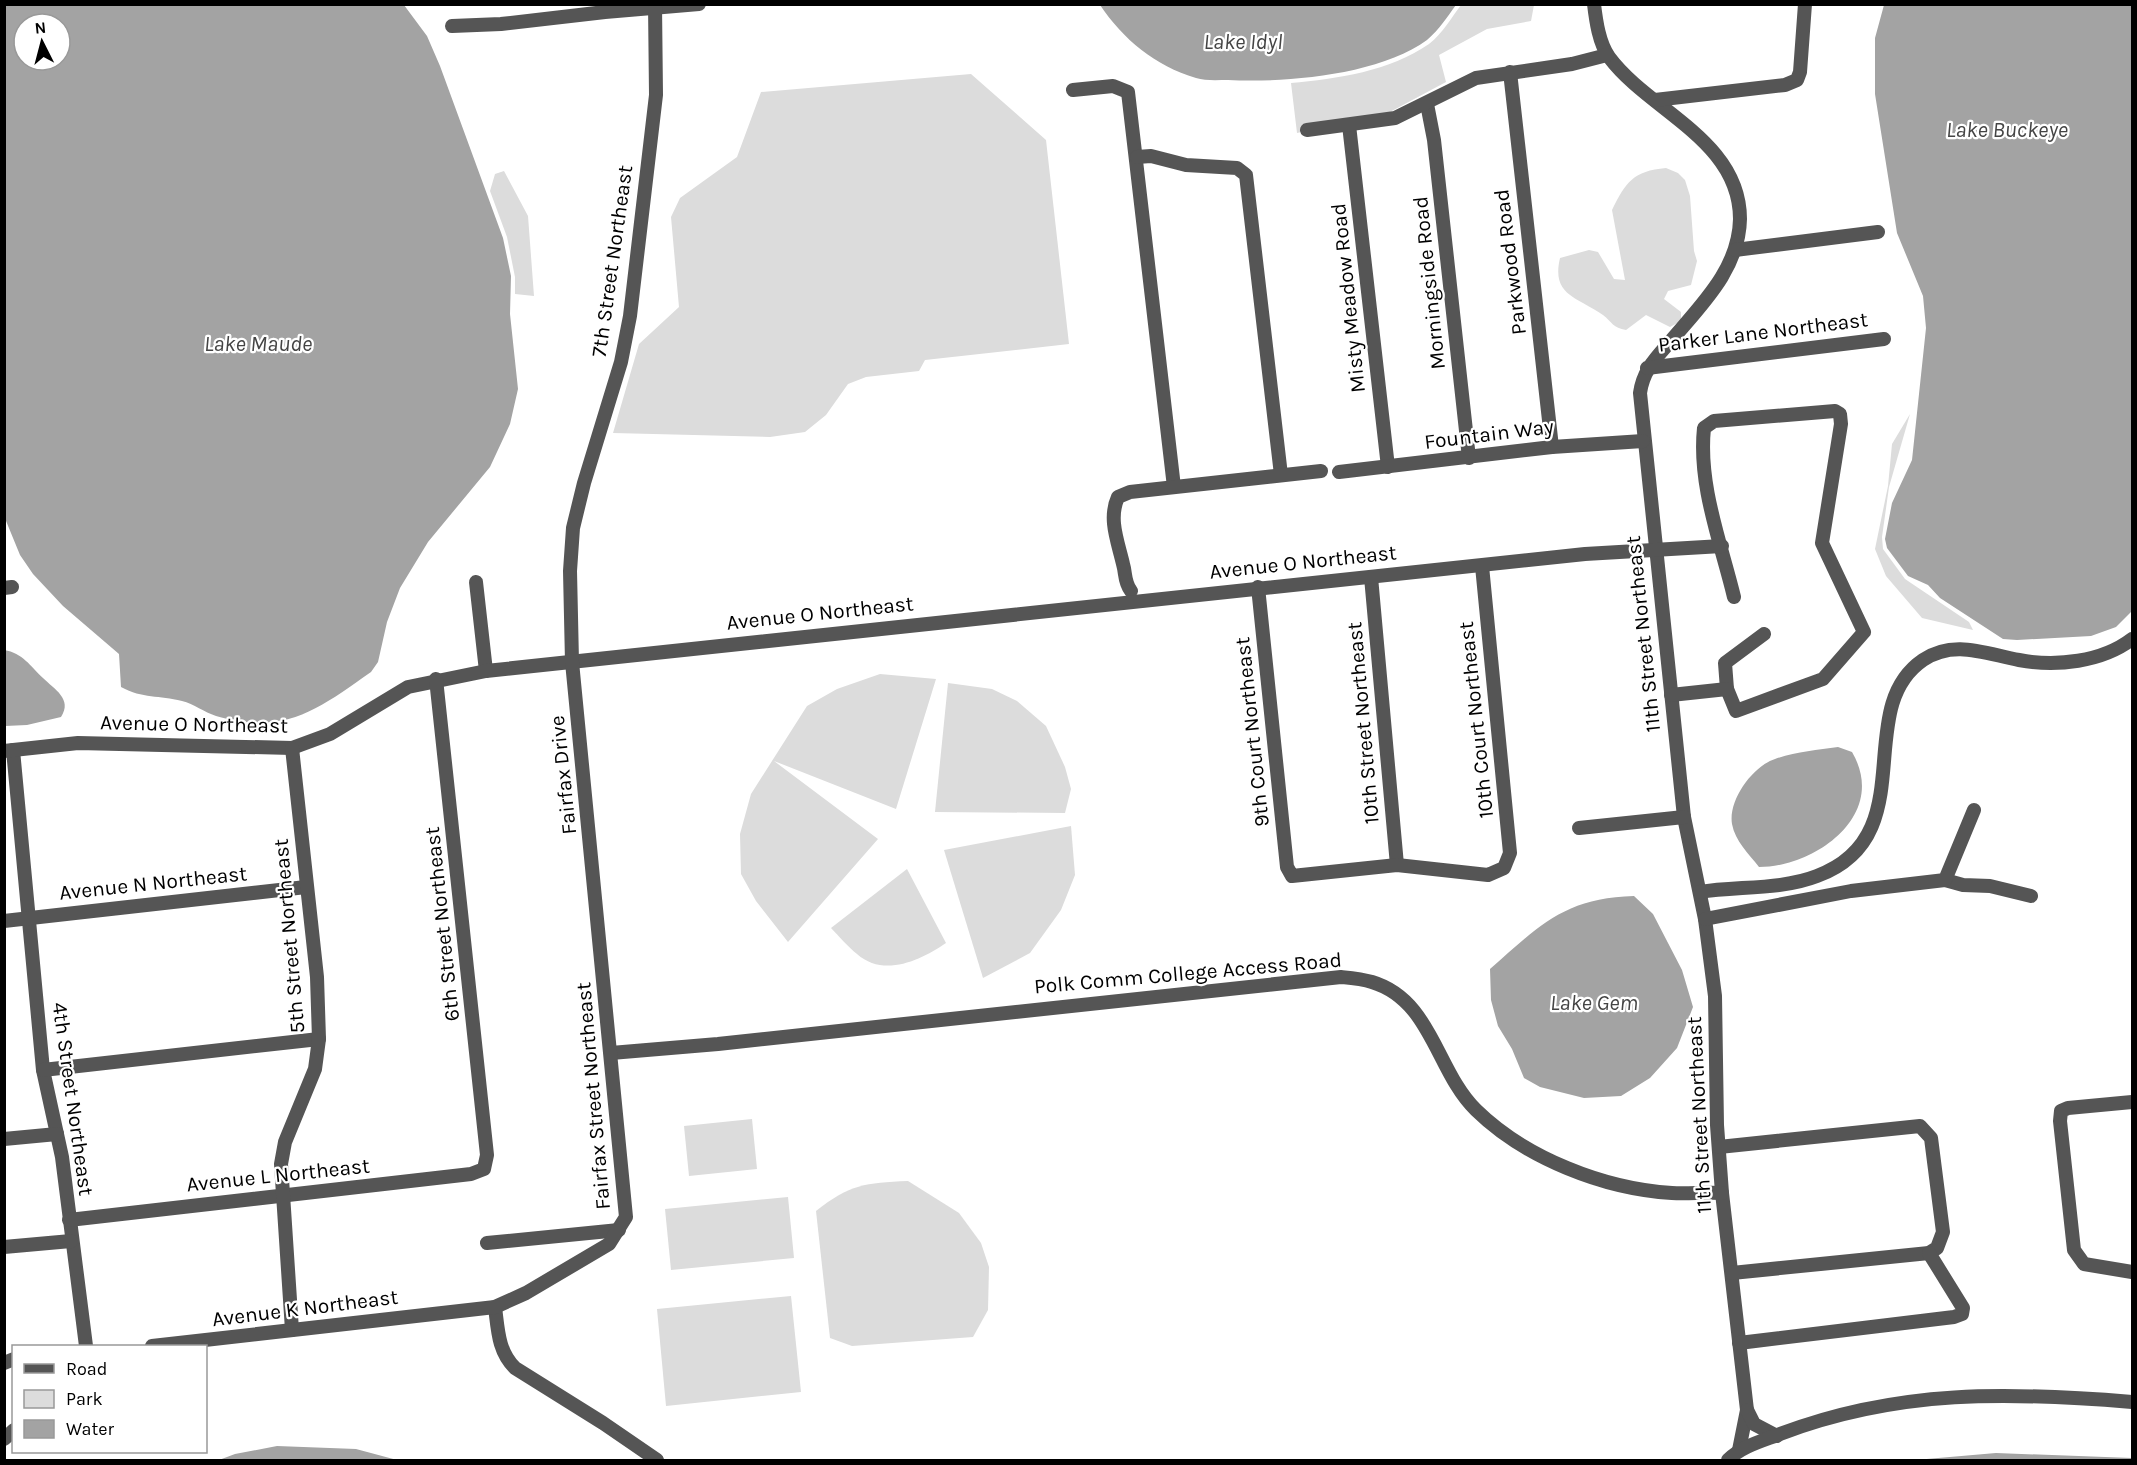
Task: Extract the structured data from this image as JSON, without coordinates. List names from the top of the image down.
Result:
{
  "streets": {
    "street": [
      "7th Street Northeast",
      "Parkwood Road",
      "Morningside Road",
      "Misty Meadow Road",
      "Parker Lane Northeast",
      "Fountain Way",
      "Avenue O Northeast",
      "11th Street Northeast",
      "10th Court Northeast",
      "10th Street Northeast",
      "9th Court Northeast",
      "Fairfax Drive",
      "Avenue N Northeast",
      "6th Street Northeast",
      "5th Street Northeast",
      "Polk Comm College Access Road",
      "Fairfax Street Northeast",
      "4th Street Northeast",
      "Avenue L Northeast",
      "Avenue K Northeast"
    ]
  },
  "crossings": [
    ["7th Street Northeast", "Avenue O Northeast"],
    ["7th Street Northeast", "Fairfax Drive"],
    ["Parkwood Road", "Fountain Way"],
    ["Morningside Road", "Fountain Way"],
    ["Misty Meadow Road", "Fountain Way"],
    ["Parker Lane Northeast", "11th Street Northeast"],
    ["Fountain Way", "11th Street Northeast"],
    ["Avenue O Northeast", "11th Street Northeast"],
    ["Avenue O Northeast", "10th Court Northeast"],
    ["Avenue O Northeast", "10th Street Northeast"],
    ["Avenue O Northeast", "9th Court Northeast"],
    ["Avenue O Northeast", "Fairfax Drive"],
    ["Avenue O Northeast", "6th Street Northeast"],
    ["Avenue O Northeast", "5th Street Northeast"],
    ["Avenue O Northeast", "4th Street Northeast"],
    ["11th Street Northeast", "Polk Comm College Access Road"],
    ["10th Court Northeast", "10th Street Northeast"],
    ["10th Court Northeast", "9th Court Northeast"],
    ["10th Street Northeast", "9th Court Northeast"],
    ["Fairfax Drive", "Fairfax Street Northeast"],
    ["Avenue N Northeast", "5th Street Northeast"],
    ["Avenue N Northeast", "4th Street Northeast"],
    ["6th Street Northeast", "Avenue L Northeast"],
    ["5th Street Northeast", "Avenue L Northeast"],
    ["5th Street Northeast", "Avenue K Northeast"],
    ["Polk Comm College Access Road", "Fairfax Street Northeast"],
    ["Fairfax Street Northeast", "Avenue K Northeast"],
    ["4th Street Northeast", "Avenue L Northeast"]
  ],
  "water": [
    "Lake Idyl",
    "Lake Buckeye",
    "Lake Maude",
    "Lake Gem"
  ],
  "legend": ["Road", "Park", "Water"],
  "north": "top"
}
